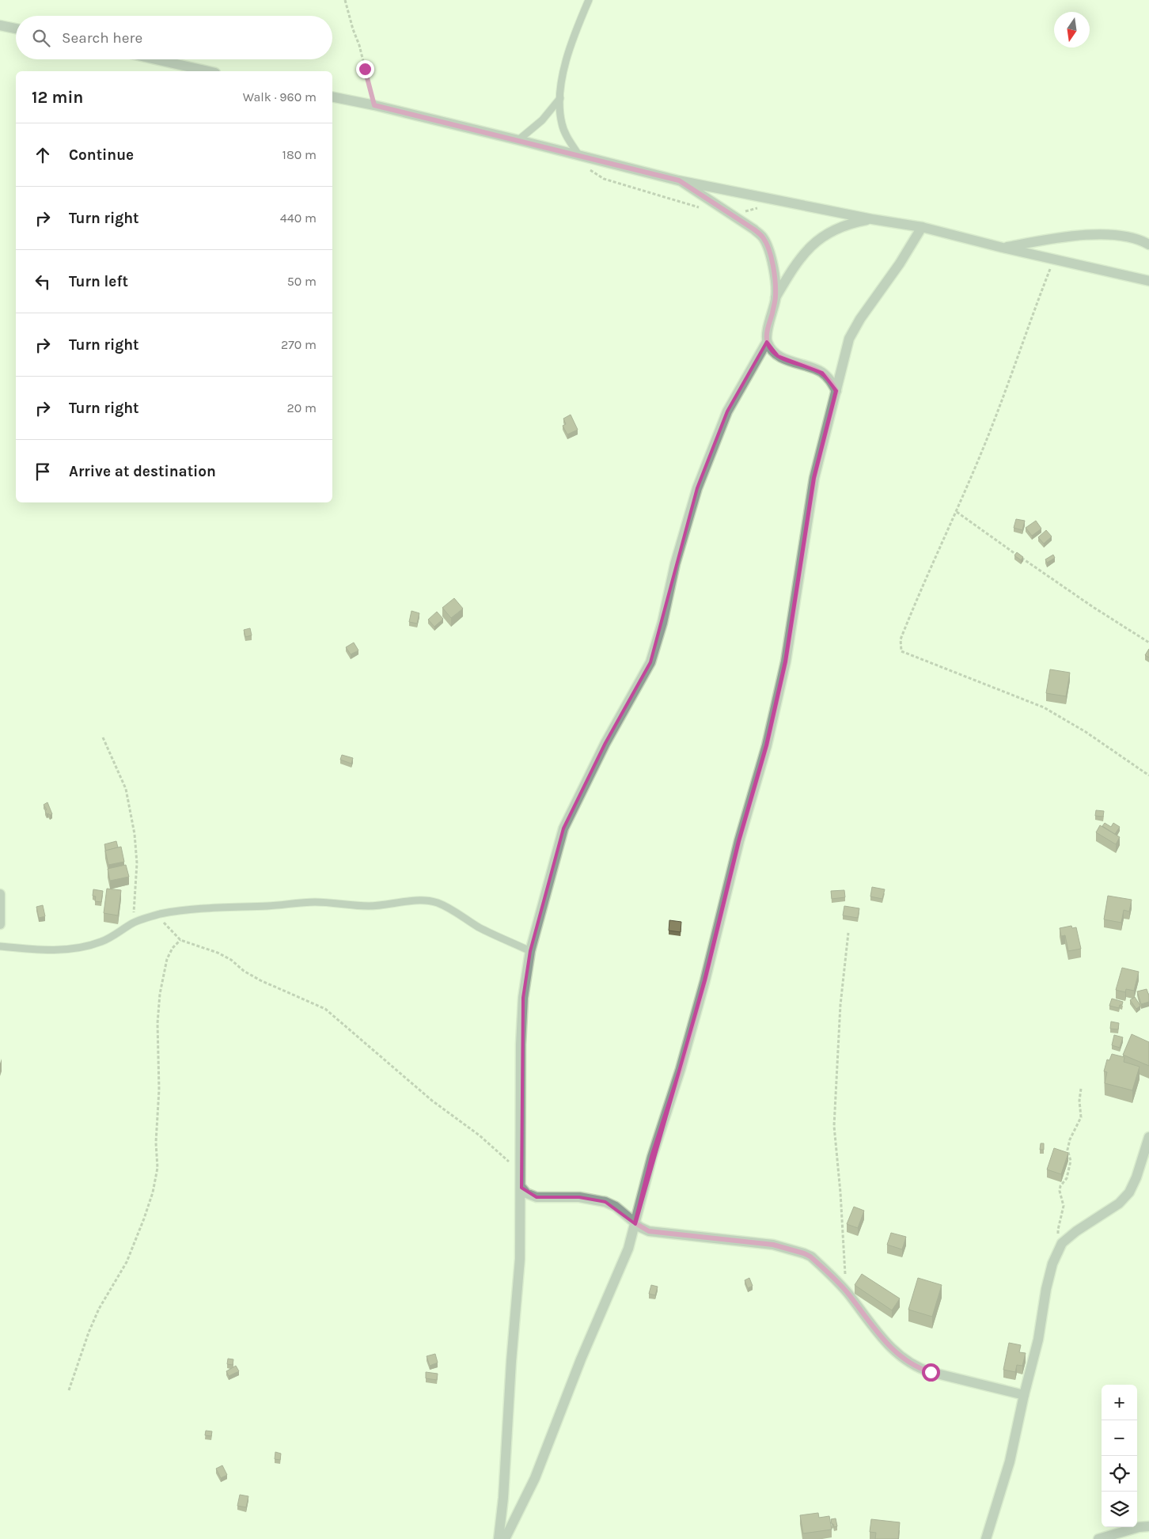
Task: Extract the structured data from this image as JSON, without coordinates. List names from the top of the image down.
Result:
{
  "north": "bottom",
  "page": {
    "search": "Search here",
    "heading": ["12 min", "Walk · 960 m"],
    "list": [
      ["Continue", "180 m"],
      ["Turn right", "440 m"],
      ["Turn left", "50 m"],
      ["Turn right", "270 m"],
      ["Turn right", "20 m"],
      "Arrive at destination"
    ],
    "map_buttons": ["+", "−"]
  }
}
